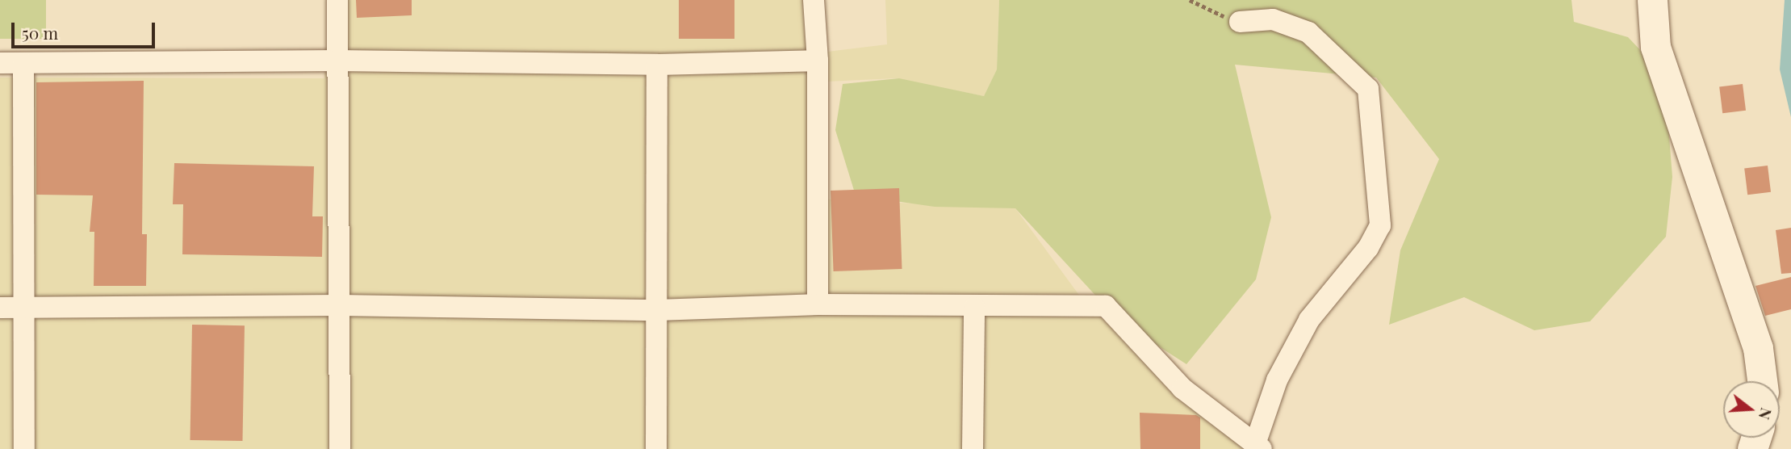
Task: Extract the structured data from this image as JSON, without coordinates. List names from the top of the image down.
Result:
{
  "scale_bar": "50 m",
  "north": "right"
}
